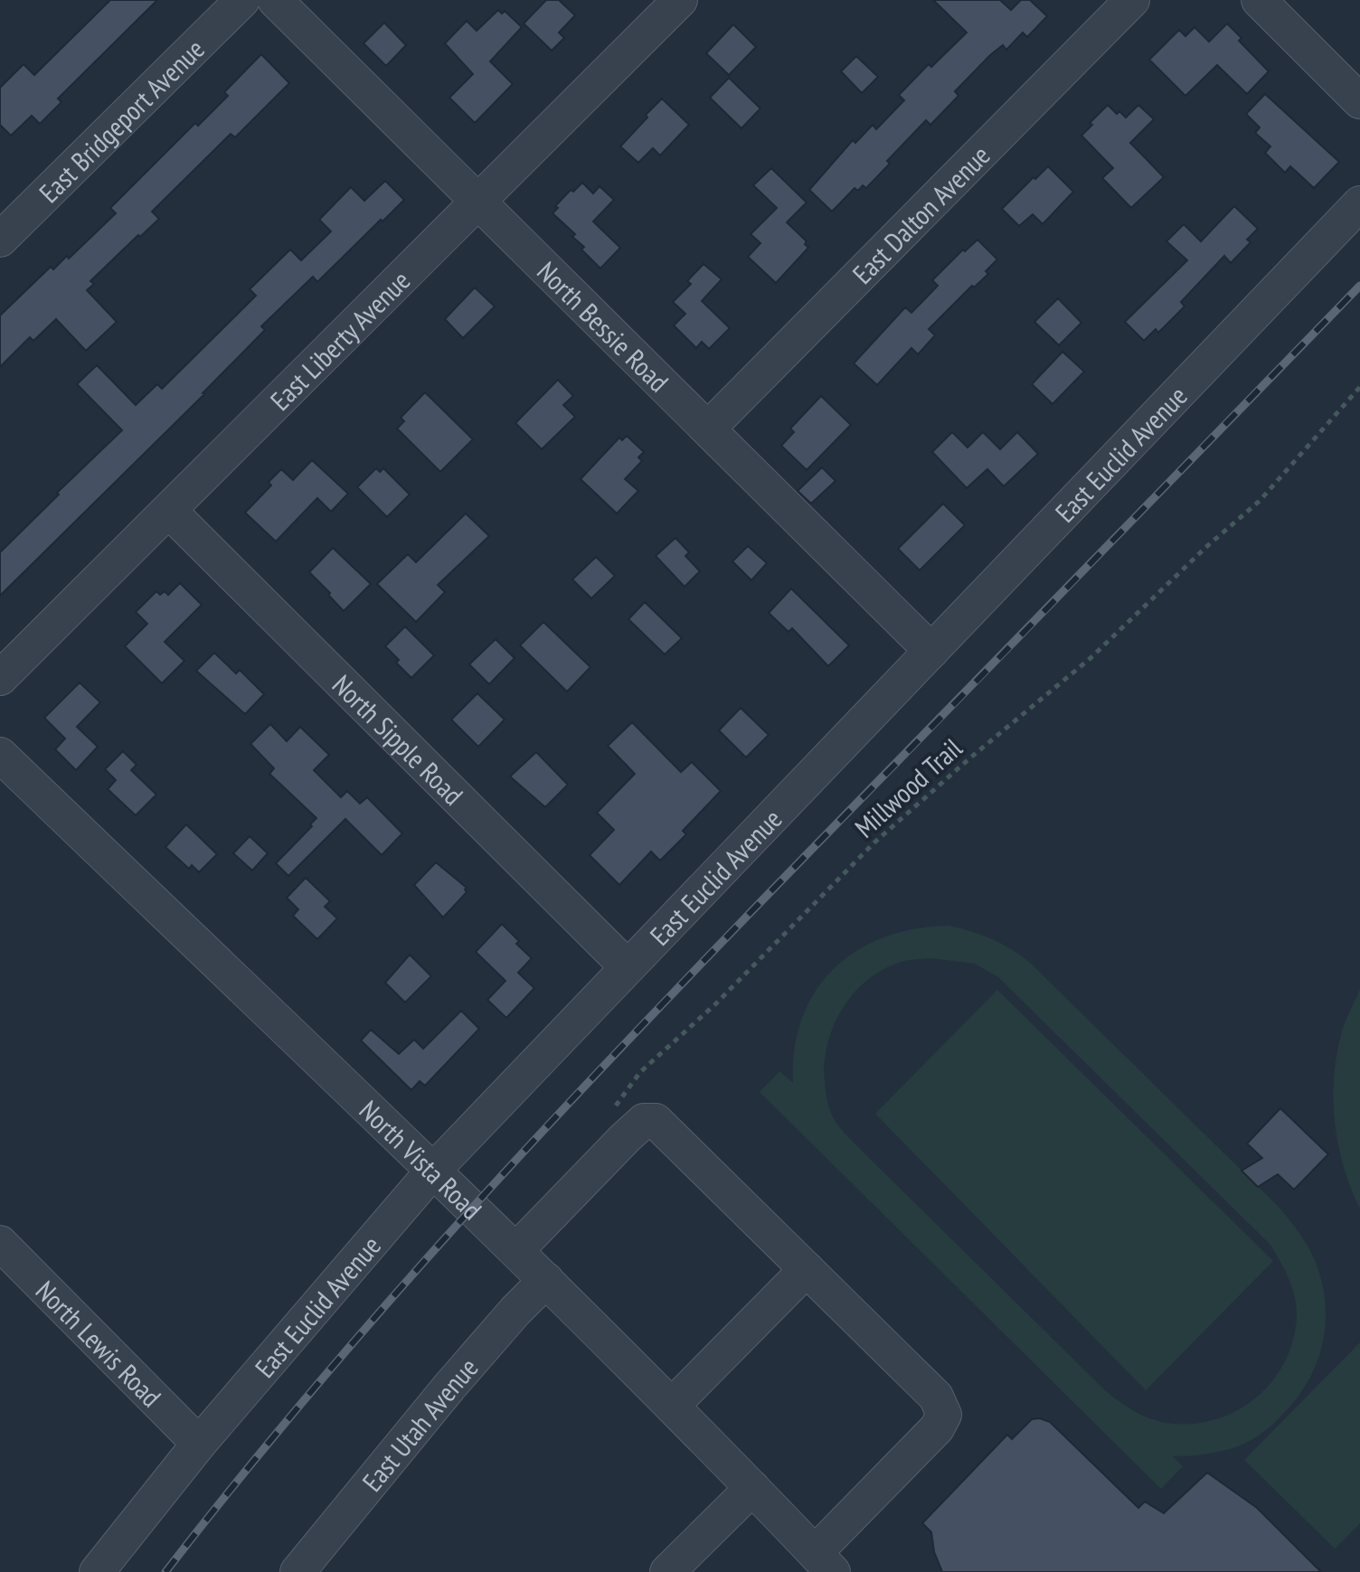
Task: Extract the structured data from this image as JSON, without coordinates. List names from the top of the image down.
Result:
{
  "streets": {
    "street": [
      "East Bridgeport Avenue",
      "East Dalton Avenue",
      "North Bessie Road",
      "East Liberty Avenue",
      "East Euclid Avenue",
      "North Sipple Road",
      "North Vista Road",
      "North Lewis Road",
      "East Utah Avenue"
    ],
    "path": ["Millwood Trail"]
  },
  "crossings": [
    ["East Dalton Avenue", "North Bessie Road"],
    ["North Bessie Road", "East Liberty Avenue"],
    ["North Bessie Road", "East Euclid Avenue"],
    ["East Liberty Avenue", "North Sipple Road"],
    ["East Euclid Avenue", "North Sipple Road"],
    ["East Euclid Avenue", "North Vista Road"],
    ["East Euclid Avenue", "North Lewis Road"],
    ["North Vista Road", "East Utah Avenue"]
  ]
}
